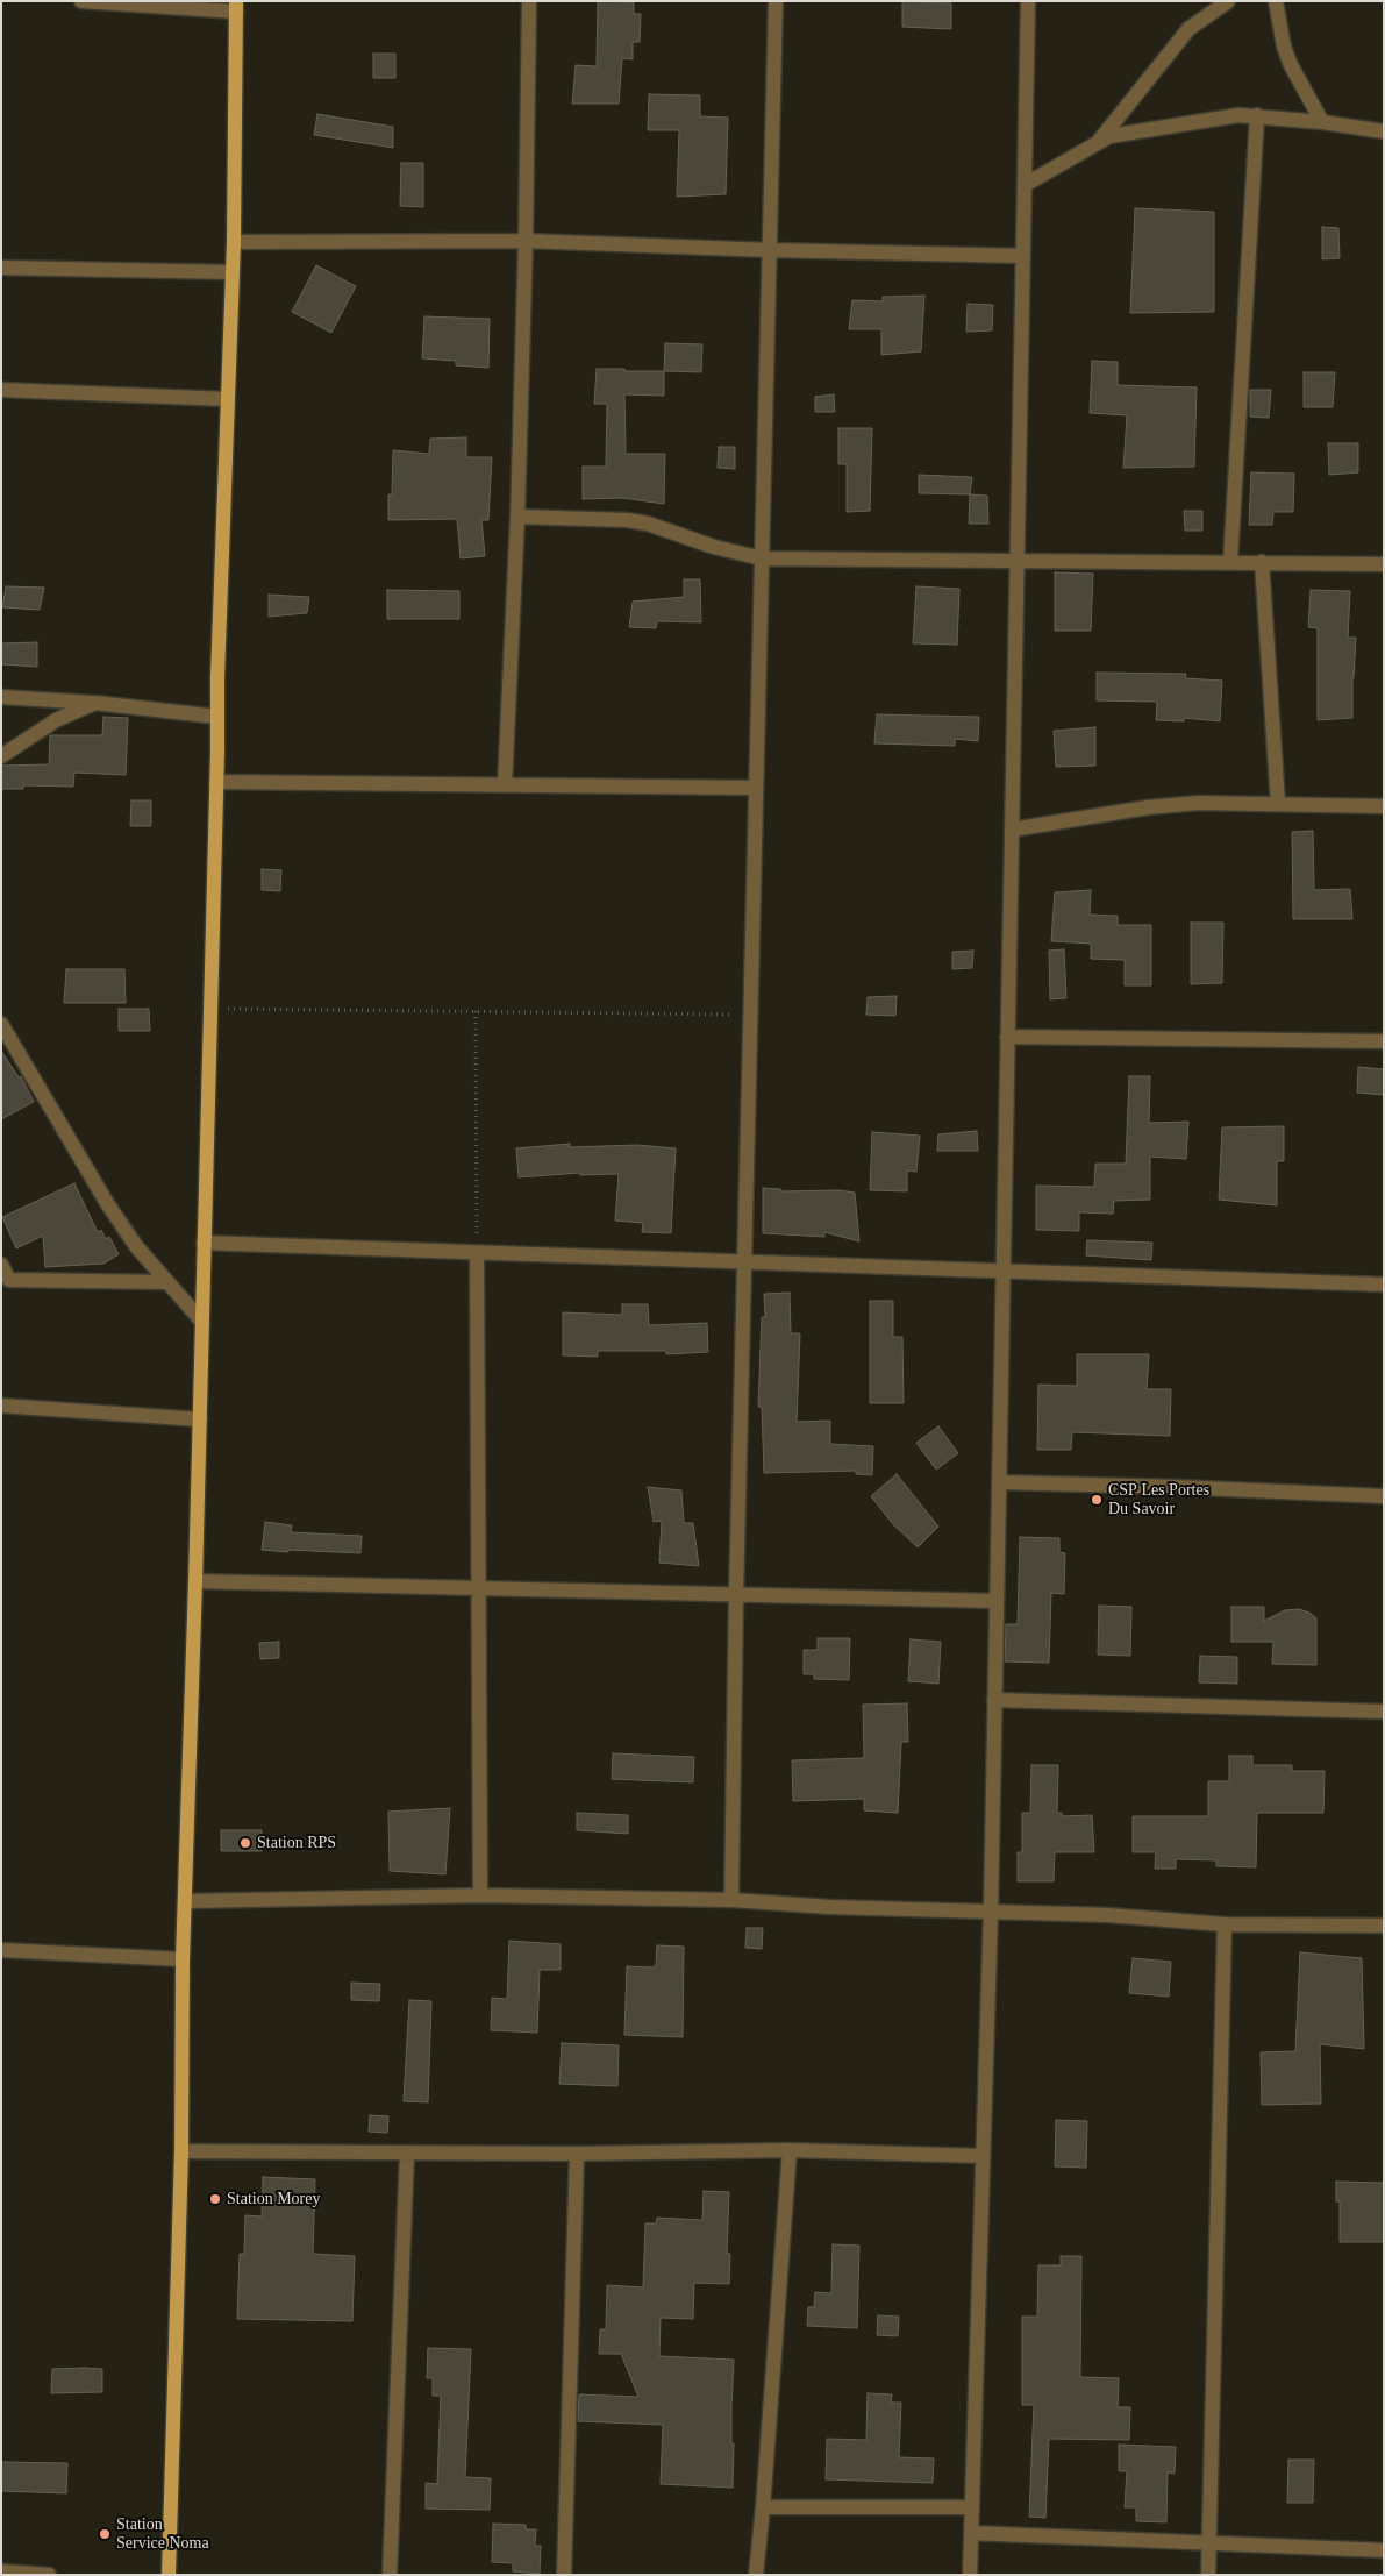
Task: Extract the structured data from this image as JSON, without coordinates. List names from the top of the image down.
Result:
{
  "places": [
    "CSP Les Portes Du Savoir",
    "Station RPS",
    "Station Morey",
    "Station Service Noma"
  ]
}
